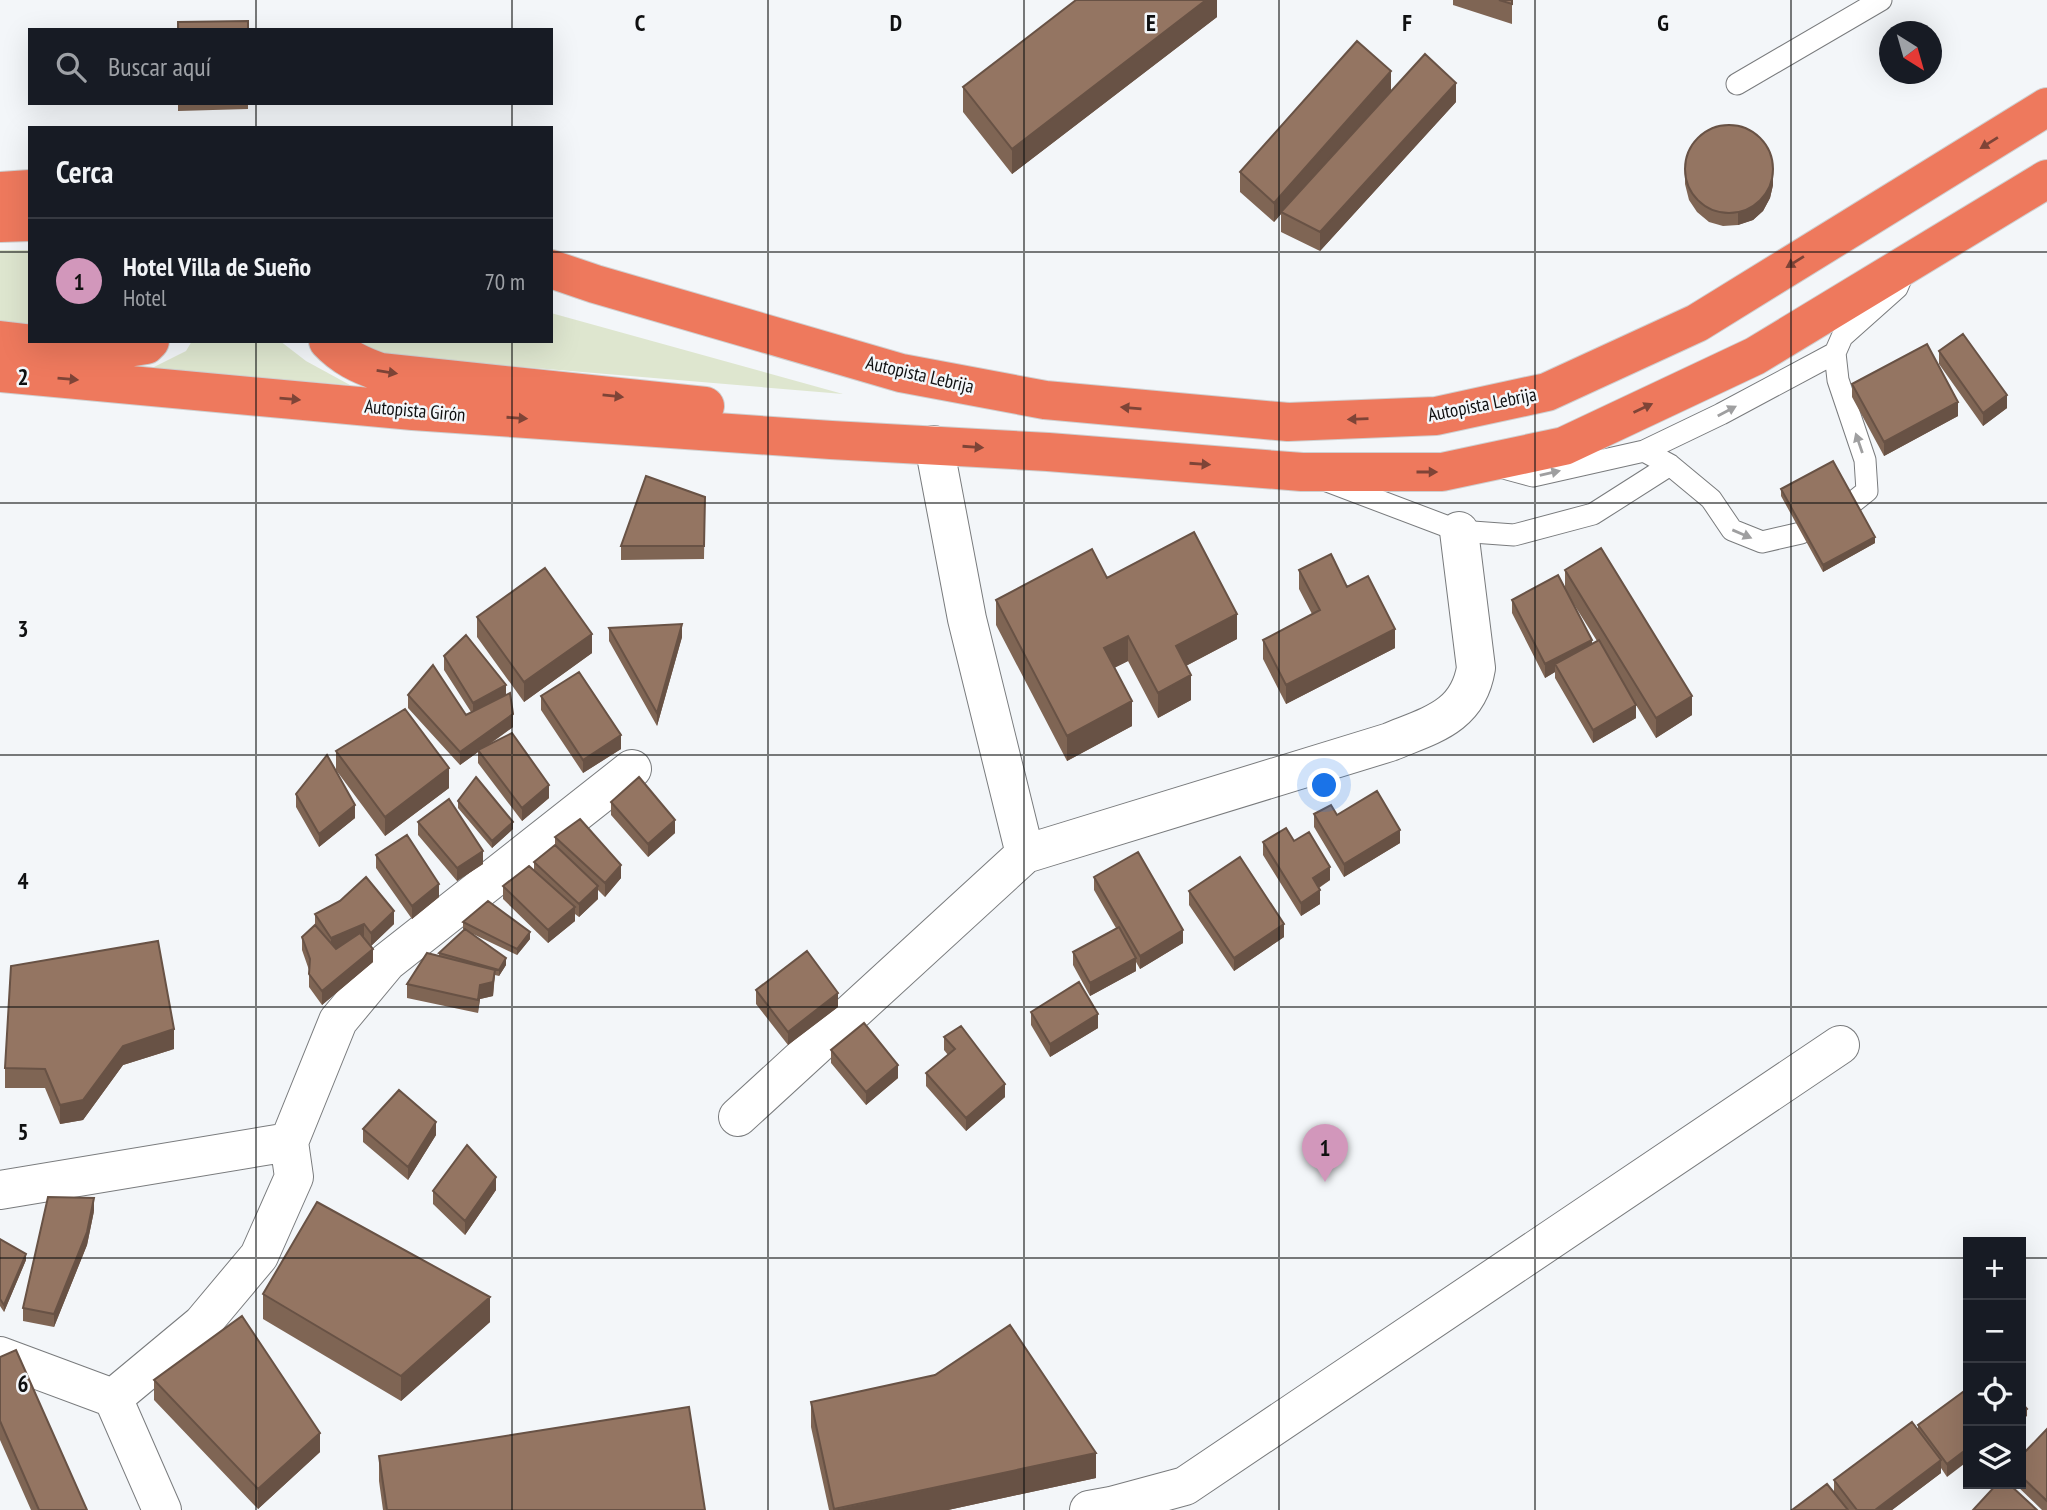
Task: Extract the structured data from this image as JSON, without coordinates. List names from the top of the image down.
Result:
{
  "streets": {
    "highway": ["Autopista Lebrija", "Autopista Girón"]
  },
  "north": "bottom right",
  "page": {
    "search": "Buscar aquí",
    "heading": "Cerca",
    "list": [
      {
        "mark": "1",
        "name": "Hotel Villa de Sueño",
        "note": "Hotel",
        "value": "70 m"
      }
    ],
    "pins": "1",
    "map_buttons": ["+", "−"]
  },
  "grid": {
    "columns": [
      "C",
      "D",
      "E",
      "F",
      "G"
    ],
    "rows": [
      "2",
      "3",
      "4",
      "5",
      "6"
    ]
  }
}
